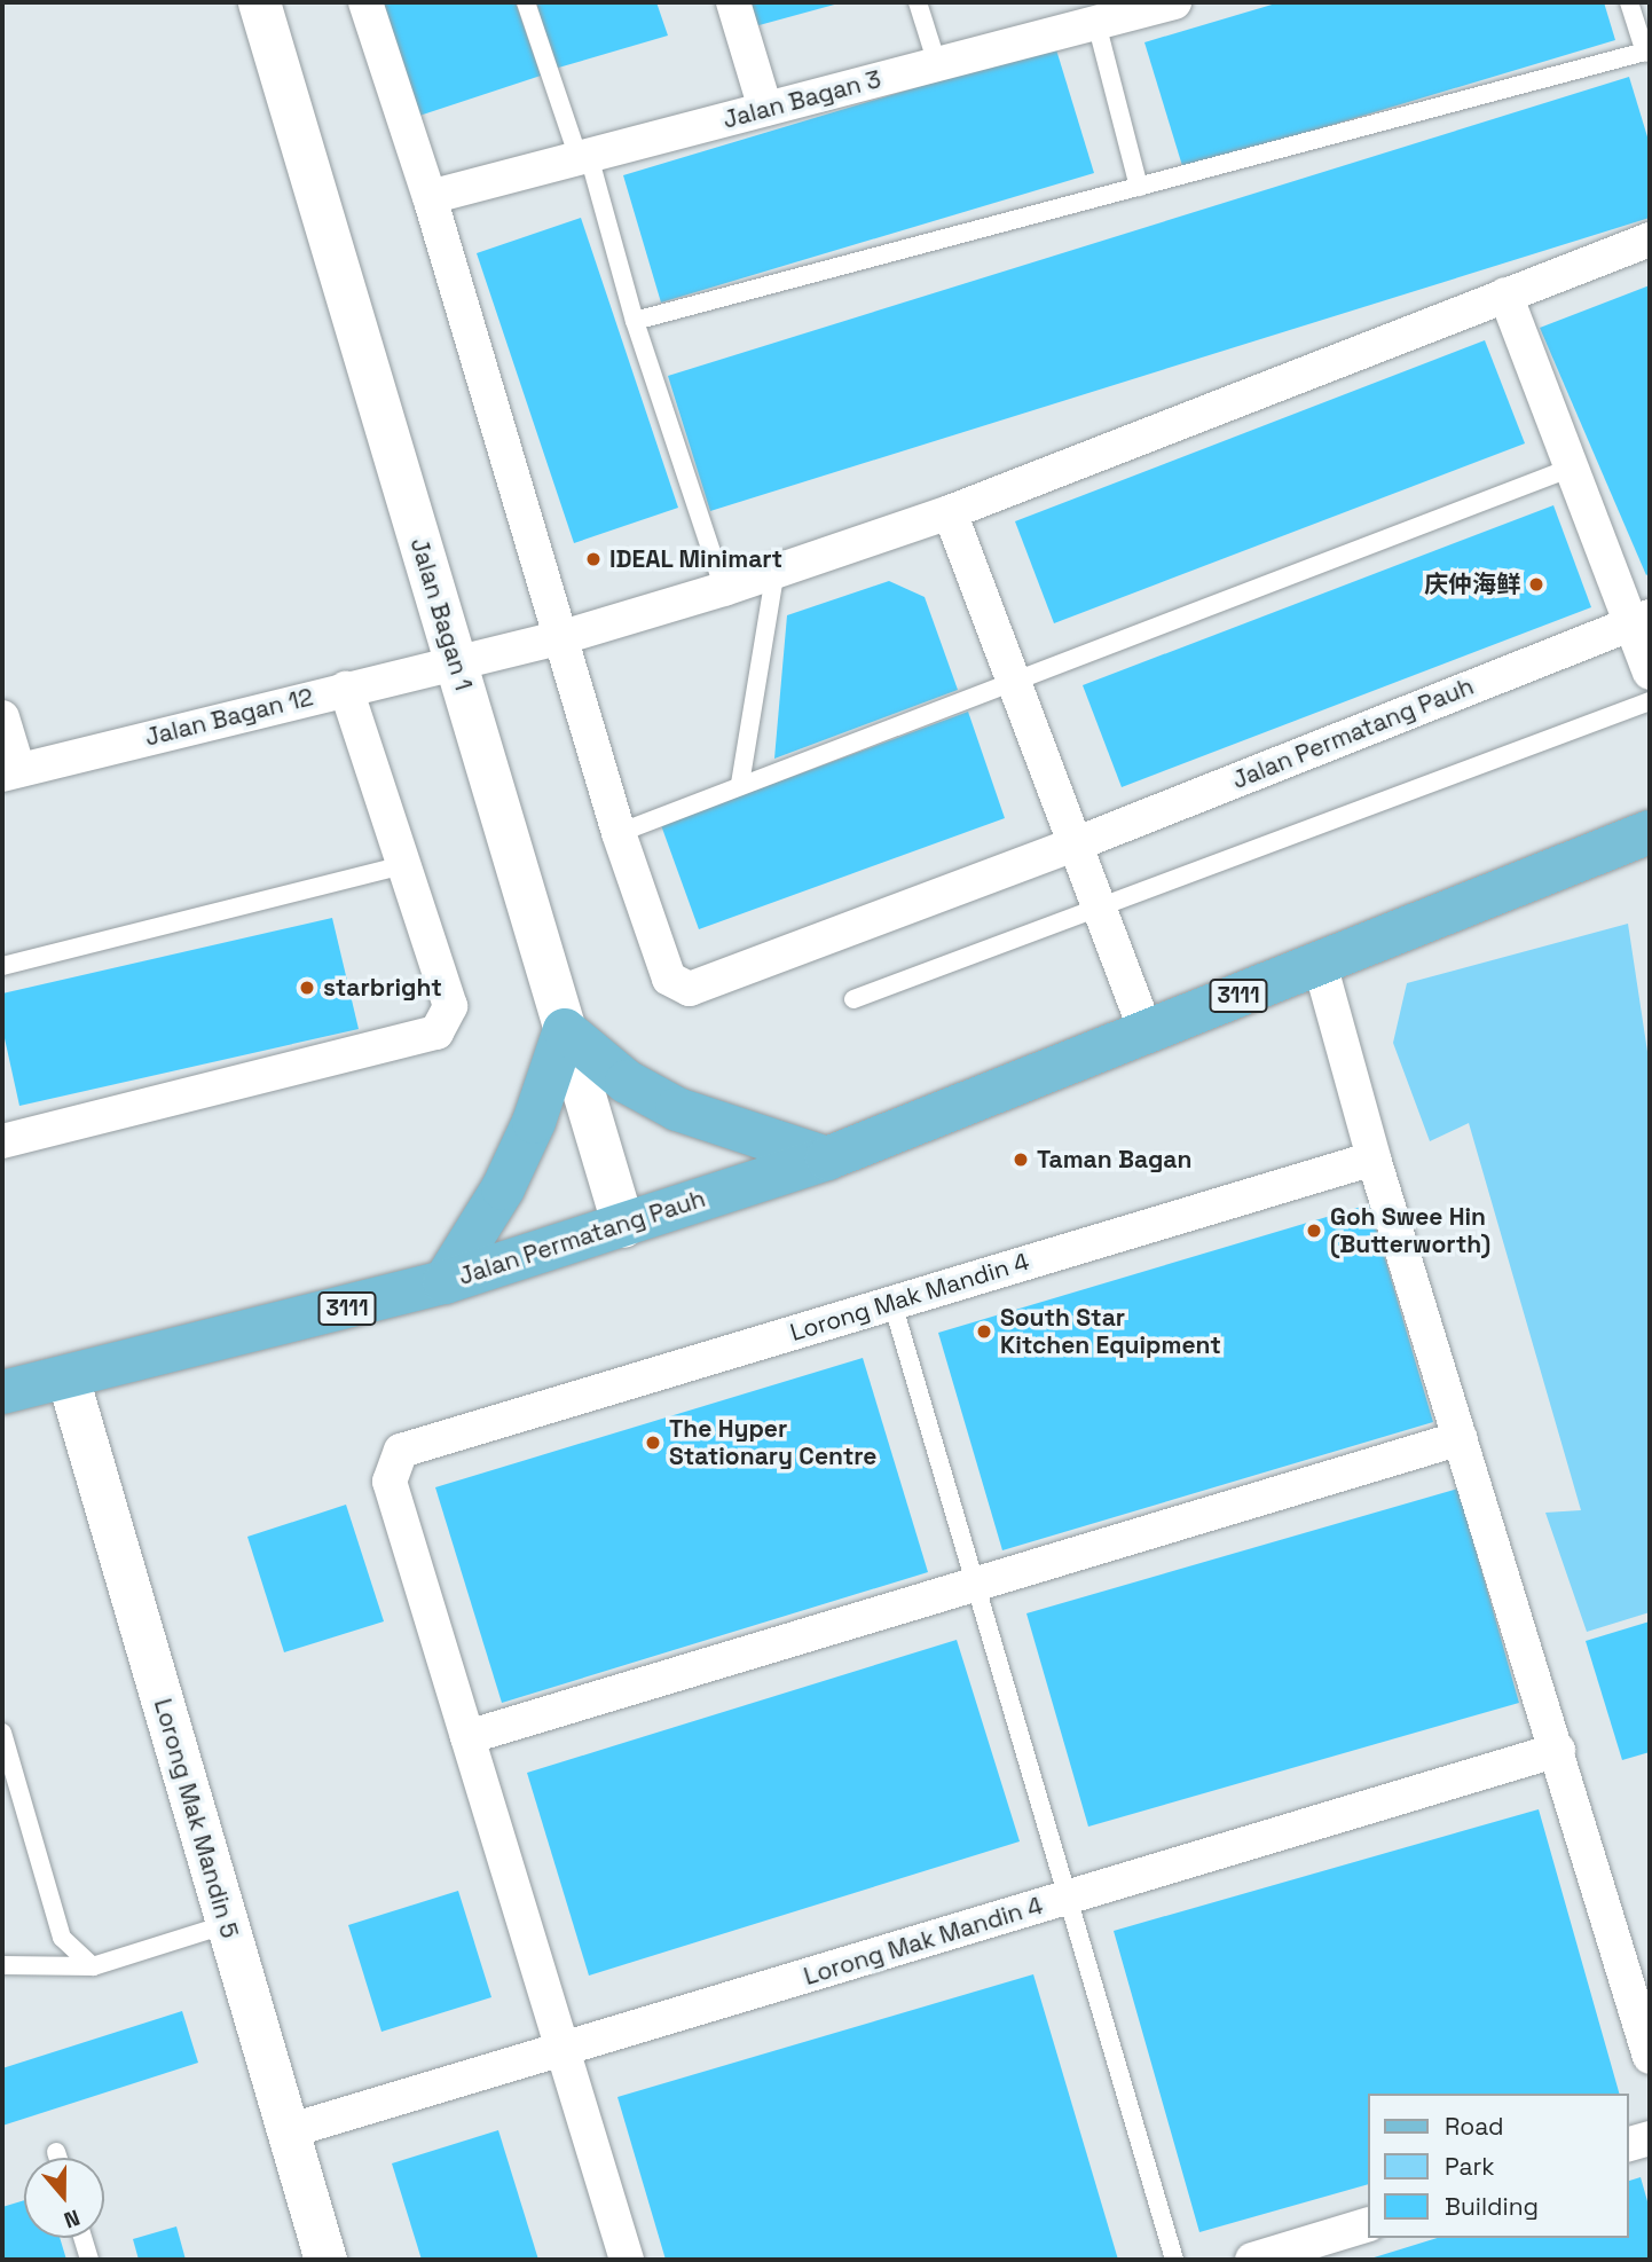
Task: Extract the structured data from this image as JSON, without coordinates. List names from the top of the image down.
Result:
{
  "streets": {
    "main road": ["Jalan Permatang Pauh", "3111"],
    "street": [
      "Jalan Bagan 3",
      "Jalan Bagan 1",
      "Jalan Bagan 12",
      "Lorong Mak Mandin 4",
      "Lorong Mak Mandin 5"
    ]
  },
  "crossings": [
    ["Jalan Bagan 1", "Jalan Bagan 12"],
    ["Jalan Bagan 1", "Jalan Permatang Pauh"],
    ["Jalan Permatang Pauh", "Lorong Mak Mandin 5"],
    ["Lorong Mak Mandin 4", "Lorong Mak Mandin 5"]
  ],
  "places": [
    "IDEAL Minimart",
    "庆仲海鲜",
    "starbright",
    "Taman Bagan",
    "Goh Swee Hin (Butterworth)",
    "South Star Kitchen Equipment",
    "The Hyper Stationary Centre"
  ],
  "legend": ["Road", "Park", "Building"],
  "north": "bottom"
}
